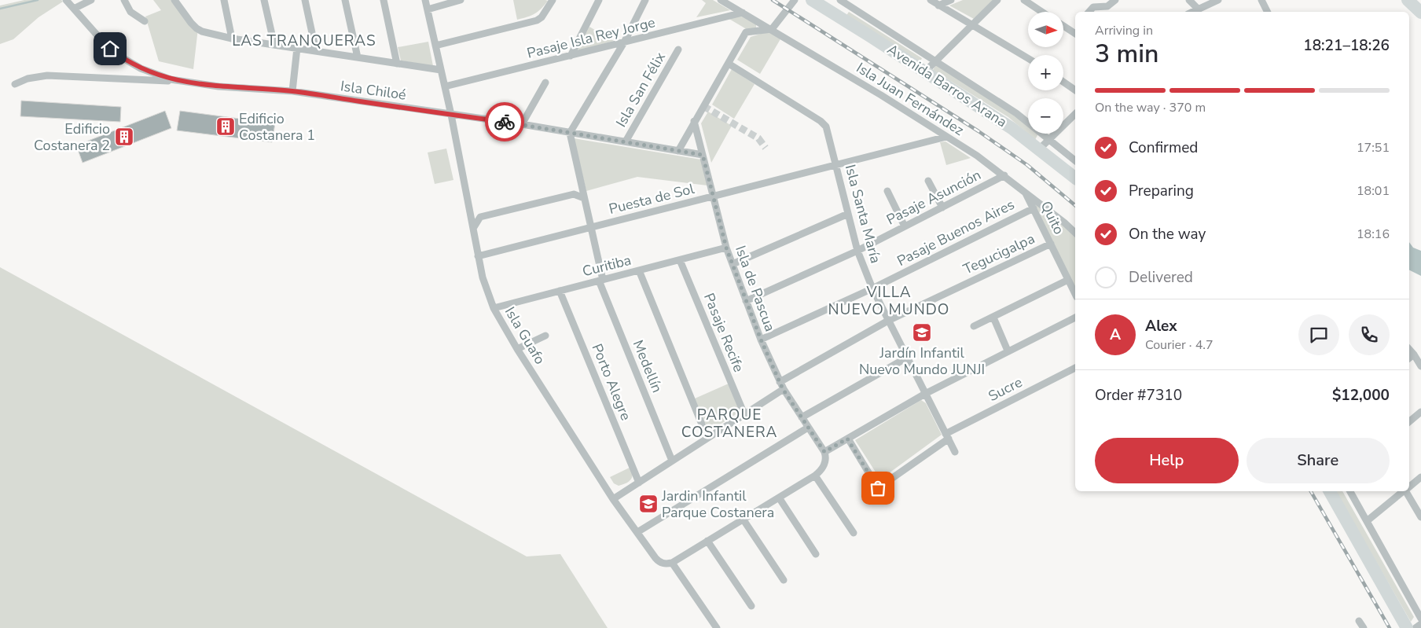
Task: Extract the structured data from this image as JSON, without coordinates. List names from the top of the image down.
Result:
{
  "streets": {
    "main road": ["Avenida Barros Arana"],
    "street": [
      "Pasaje Isla Rey Jorge",
      "Isla San Félix",
      "Isla Chiloé",
      "Isla Juan Fernández",
      "Pasaje Asunción",
      "Puesta de Sol",
      "Isla Santa María",
      "Quito",
      "Pasaje Buenos Aires",
      "Tegucigalpa",
      "Curitiba",
      "Isla de Pascua",
      "Pasaje Recife",
      "Isla Guafo",
      "Medellín",
      "Porto Alegre",
      "Sucre"
    ]
  },
  "crossings": [
    ["Pasaje Isla Rey Jorge", "Isla Juan Fernández"],
    ["Pasaje Isla Rey Jorge", "Isla Guafo"],
    ["Isla San Félix", "Isla Chiloé"],
    ["Isla Chiloé", "Isla de Pascua"],
    ["Isla Chiloé", "Isla Guafo"],
    ["Isla Chiloé", "Medellín"],
    ["Isla Juan Fernández", "Pasaje Asunción"],
    ["Isla Juan Fernández", "Puesta de Sol"],
    ["Isla Juan Fernández", "Quito"],
    ["Pasaje Asunción", "Isla Santa María"],
    ["Pasaje Asunción", "Isla de Pascua"],
    ["Puesta de Sol", "Isla Santa María"],
    ["Puesta de Sol", "Isla de Pascua"],
    ["Puesta de Sol", "Isla Guafo"],
    ["Puesta de Sol", "Medellín"],
    ["Isla Santa María", "Pasaje Buenos Aires"],
    ["Isla Santa María", "Tegucigalpa"],
    ["Isla Santa María", "Sucre"],
    ["Quito", "Pasaje Buenos Aires"],
    ["Quito", "Tegucigalpa"],
    ["Pasaje Buenos Aires", "Isla de Pascua"],
    ["Tegucigalpa", "Isla de Pascua"],
    ["Curitiba", "Isla de Pascua"],
    ["Curitiba", "Pasaje Recife"],
    ["Curitiba", "Isla Guafo"],
    ["Curitiba", "Medellín"],
    ["Curitiba", "Porto Alegre"]
  ],
  "districts": ["LAS TRANQUERAS", "VILLA NUEVO MUNDO", "PARQUE COSTANERA"],
  "places": {
    "building": ["Edificio Costanera 1", "Edificio Costanera 2"],
    "school or university": ["Jardín Infantil Nuevo Mundo JUNJI", "Jardin Infantil Parque Costanera"]
  },
  "north": "right",
  "page": {
    "map_buttons": ["+", "−"],
    "heading": ["3 min", "Arriving in", "18:21–18:26"],
    "panel": [
      "Alex",
      "Courier · 4.7",
      "Order #7310",
      "$12,000"
    ],
    "bar": "On the way · 370 m",
    "list": [
      ["Confirmed", "17:51"],
      ["Preparing", "18:01"],
      ["On the way", "18:16"],
      "Delivered"
    ],
    "round": "A",
    "buttons": ["Help", "Share"]
  }
}
